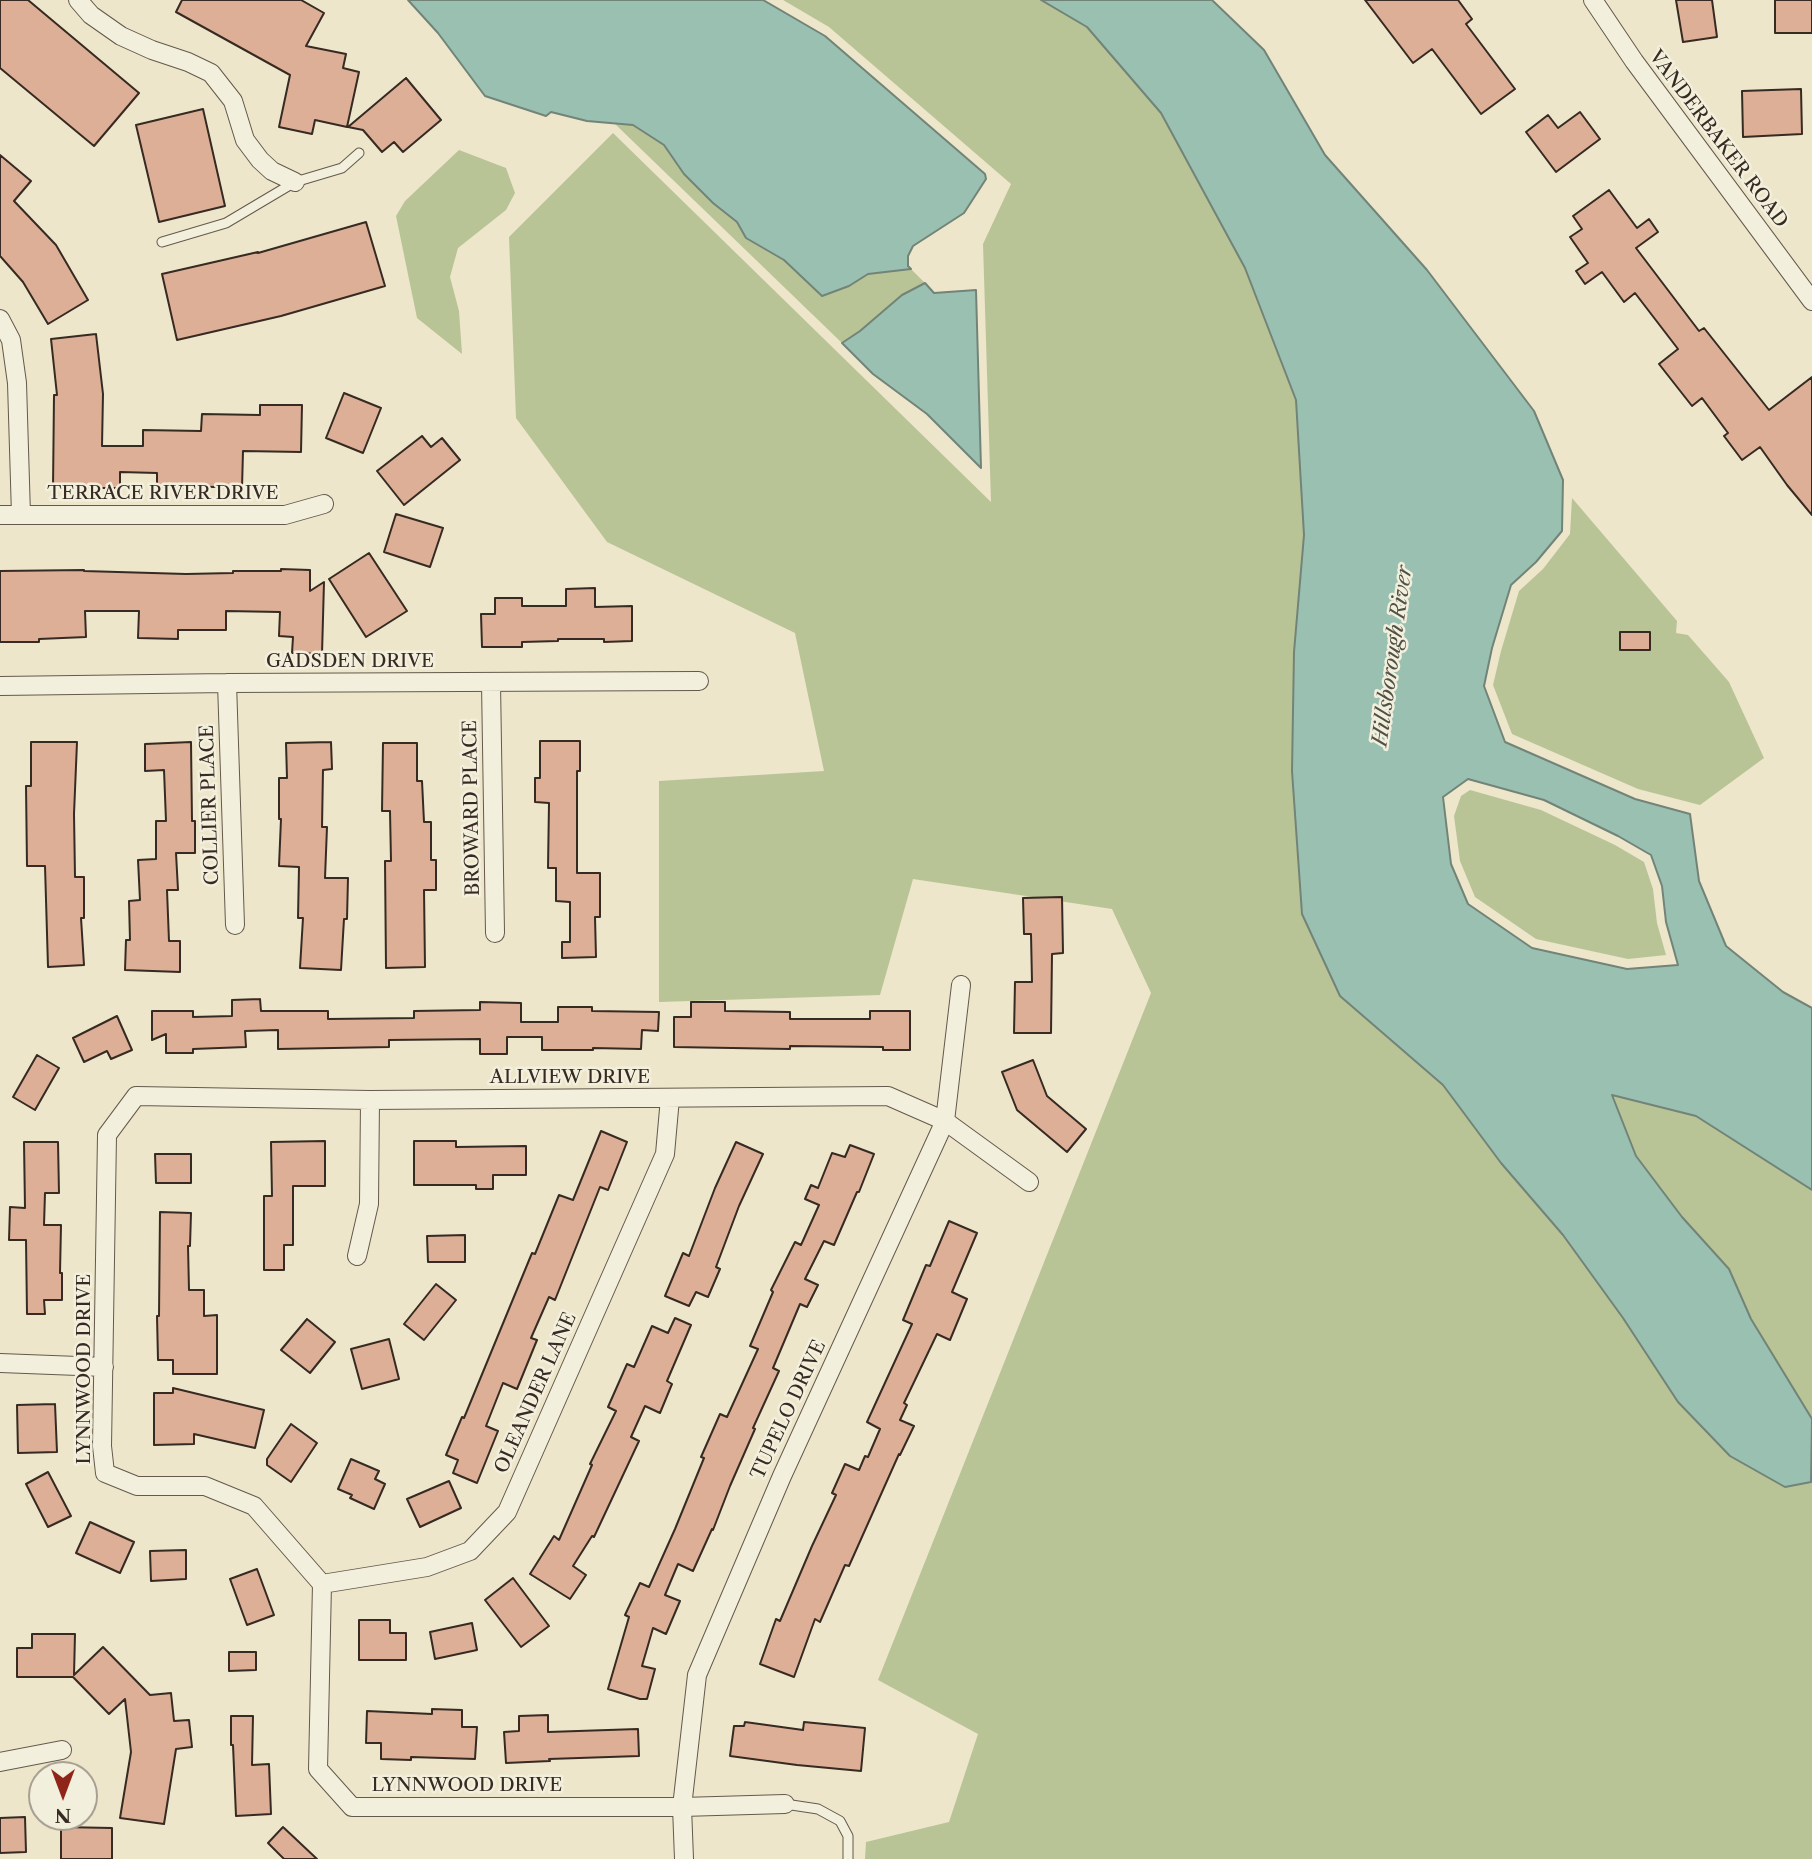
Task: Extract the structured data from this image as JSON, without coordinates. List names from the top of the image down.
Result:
{
  "streets": {
    "street": [
      "VANDERBAKER ROAD",
      "TERRACE RIVER DRIVE",
      "GADSDEN DRIVE",
      "COLLIER PLACE",
      "BROWARD PLACE",
      "ALLVIEW DRIVE",
      "LYNNWOOD DRIVE",
      "OLEANDER LANE",
      "TUPELO DRIVE"
    ]
  },
  "crossings": [
    ["GADSDEN DRIVE", "COLLIER PLACE"],
    ["GADSDEN DRIVE", "BROWARD PLACE"],
    ["ALLVIEW DRIVE", "LYNNWOOD DRIVE"],
    ["ALLVIEW DRIVE", "OLEANDER LANE"],
    ["ALLVIEW DRIVE", "TUPELO DRIVE"],
    ["LYNNWOOD DRIVE", "OLEANDER LANE"],
    ["LYNNWOOD DRIVE", "TUPELO DRIVE"]
  ],
  "water": ["Hillsborough River"],
  "north": "bottom"
}
